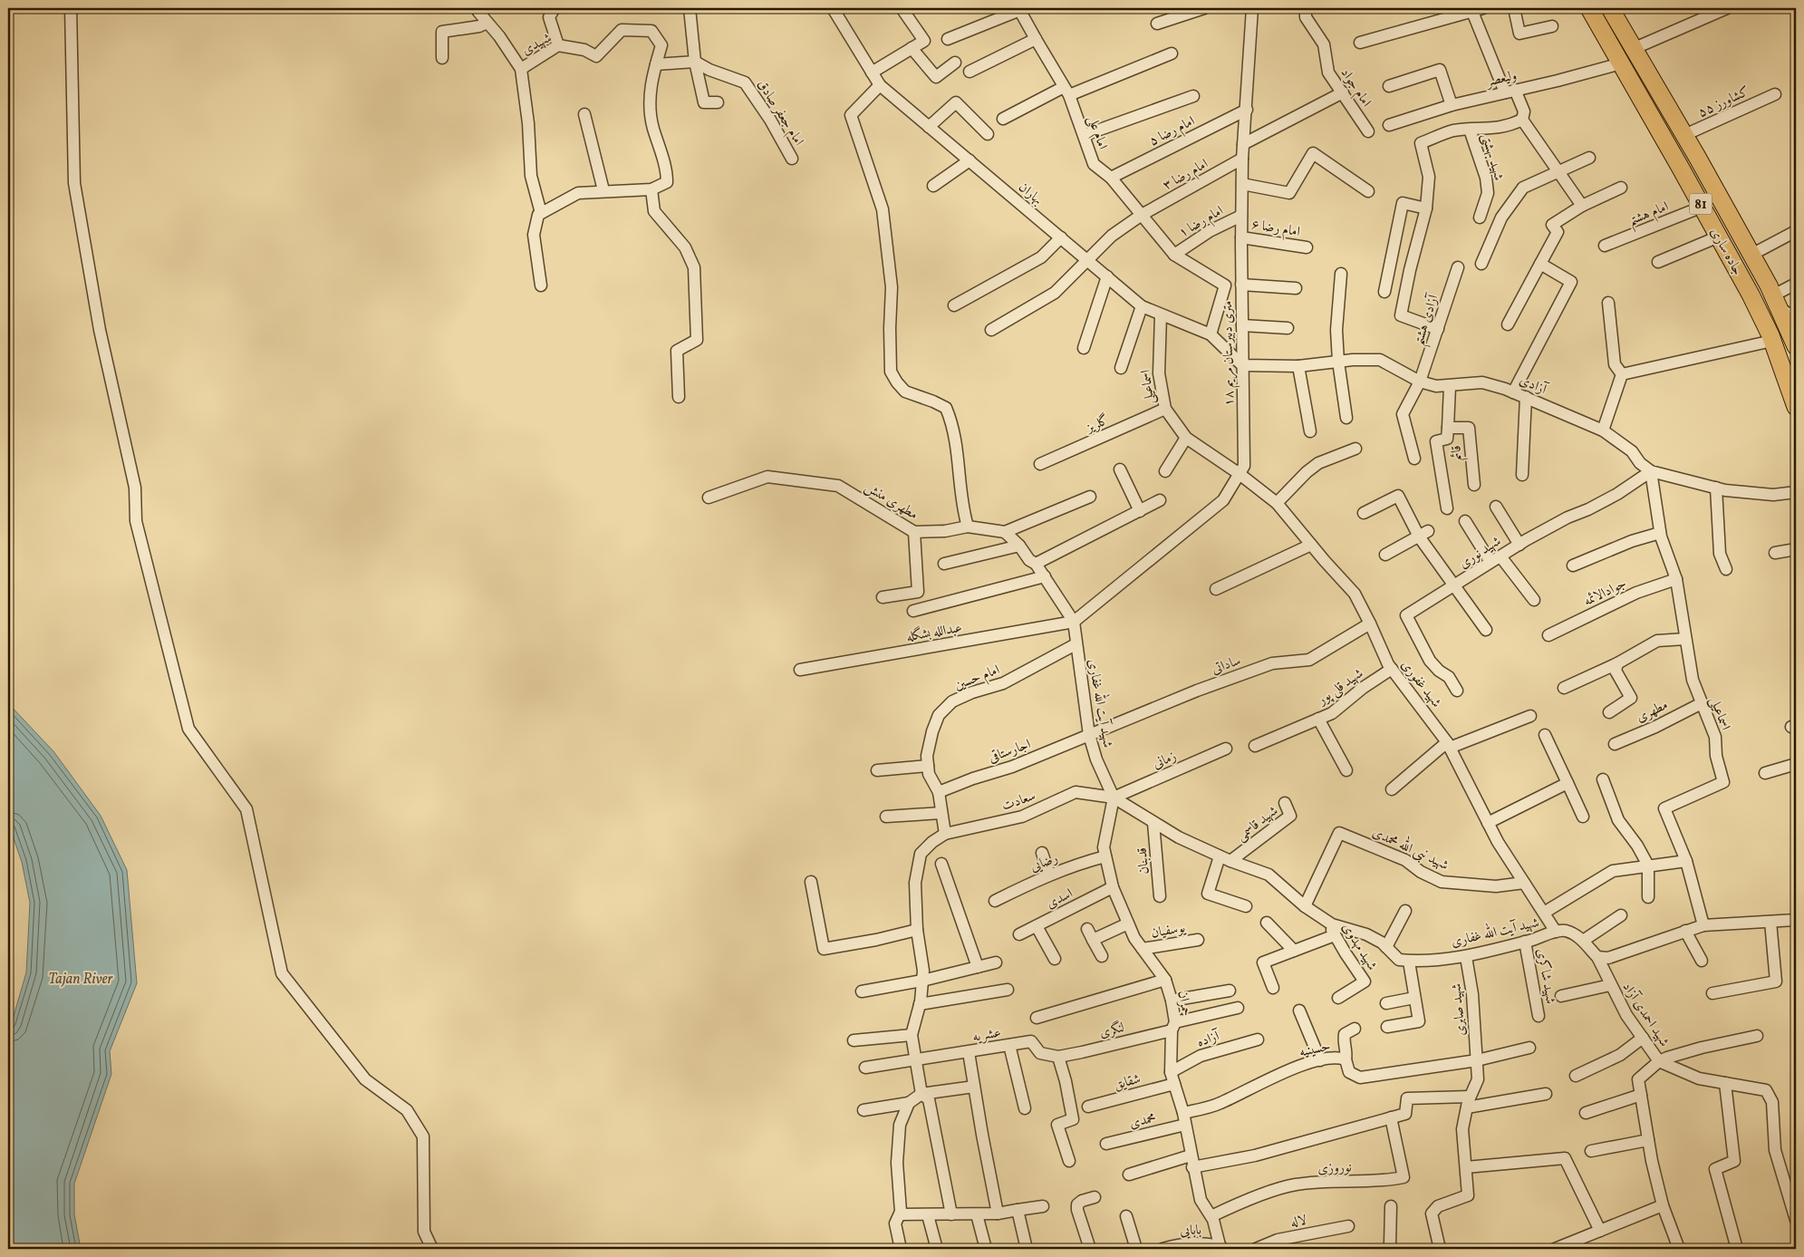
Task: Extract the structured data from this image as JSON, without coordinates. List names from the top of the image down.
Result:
{
  "streets": {
    "highway": ["81", "جاده ساری"],
    "street": [
      "شهیدی",
      "ولیعصر",
      "امام جواد",
      "کشاورز ۵۵",
      "امام جعفر صادق",
      "امام رضا ۵",
      "امام علی",
      "شهید بهشتی",
      "امام رضا ۳",
      "بهاران",
      "امام هشتم",
      "امام رضا ۱",
      "امام رضا ۶",
      "آزادی هشتم",
      "۱۸ متری دبیرستان مریم",
      "آزادی",
      "اسماعیلی",
      "گلریز",
      "قائم",
      "مطهری منش",
      "شهید نوری",
      "جوادالائمه",
      "عبدالله بشگله",
      "ساداتی",
      "امام حسین",
      "شهید غفوری",
      "شهید قلی پور",
      "شهید آیت الله غفاری",
      "مطهری",
      "اجارستاقی",
      "زمانی",
      "سعادت",
      "شهید قاسمی",
      "شهید نبی الله محمدی",
      "قدبنان",
      "رضایی",
      "اسدی",
      "یوسفیان",
      "شهید مهدوی",
      "شهید شاکری",
      "چمران",
      "شهید صابری",
      "شهید احمدی آزاد",
      "لنگری",
      "عشریه",
      "آزاده",
      "حسینیه",
      "شقایق",
      "محمدی",
      "نوروزی",
      "لاله",
      "بابایی"
    ]
  },
  "crossings": [
    ["ولیعصر", "جاده ساری"],
    ["کشاورز ۵۵", "جاده ساری"],
    ["امام رضا ۵", "امام علی"],
    ["امام رضا ۵", "۱۸ متری دبیرستان مریم"],
    ["امام علی", "امام رضا ۳"],
    ["امام علی", "بهاران"],
    ["امام علی", "امام رضا ۱"],
    ["امام رضا ۳", "بهاران"],
    ["امام رضا ۳", "۱۸ متری دبیرستان مریم"],
    ["بهاران", "۱۸ متری دبیرستان مریم"],
    ["بهاران", "آزادی"],
    ["بهاران", "اسماعیلی"],
    ["امام هشتم", "جاده ساری"],
    ["امام رضا ۱", "۱۸ متری دبیرستان مریم"],
    ["امام رضا ۶", "۱۸ متری دبیرستان مریم"],
    ["آزادی هشتم", "آزادی"],
    ["۱۸ متری دبیرستان مریم", "آزادی"],
    ["۱۸ متری دبیرستان مریم", "اسماعیلی"],
    ["۱۸ متری دبیرستان مریم", "عبدالله بشگله"],
    ["۱۸ متری دبیرستان مریم", "شهید غفوری"],
    ["۱۸ متری دبیرستان مریم", "شهید آیت الله غفاری"],
    ["آزادی", "اسماعیلی"],
    ["آزادی", "قائم"],
    ["آزادی", "شهید نوری"],
    ["اسماعیلی", "گلریز"],
    ["اسماعیلی", "شهید نوری"],
    ["اسماعیلی", "جوادالائمه"],
    ["اسماعیلی", "شهید غفوری"],
    ["اسماعیلی", "مطهری"],
    ["عبدالله بشگله", "شهید آیت الله غفاری"],
    ["ساداتی", "شهید غفوری"],
    ["ساداتی", "شهید آیت الله غفاری"],
    ["ساداتی", "اجارستاقی"],
    ["امام حسین", "شهید آیت الله غفاری"],
    ["امام حسین", "اجارستاقی"],
    ["امام حسین", "سعادت"],
    ["شهید غفوری", "شهید قلی پور"],
    ["شهید غفوری", "شهید آیت الله غفاری"],
    ["شهید غفوری", "شهید نبی الله محمدی"],
    ["شهید آیت الله غفاری", "اجارستاقی"],
    ["شهید آیت الله غفاری", "زمانی"],
    ["شهید آیت الله غفاری", "سعادت"],
    ["شهید آیت الله غفاری", "شهید شاکری"],
    ["شهید آیت الله غفاری", "چمران"],
    ["شهید آیت الله غفاری", "شهید صابری"],
    ["شهید آیت الله غفاری", "شهید احمدی آزاد"],
    ["زمانی", "سعادت"],
    ["زمانی", "چمران"],
    ["سعادت", "چمران"],
    ["رضایی", "چمران"],
    ["اسدی", "چمران"],
    ["یوسفیان", "چمران"],
    ["چمران", "لنگری"],
    ["چمران", "آزاده"],
    ["چمران", "حسینیه"],
    ["چمران", "شقایق"],
    ["چمران", "محمدی"],
    ["چمران", "نوروزی"],
    ["چمران", "بابایی"],
    ["شهید صابری", "حسینیه"],
    ["لنگری", "عشریه"]
  ],
  "water": ["Tajan River"]
}
